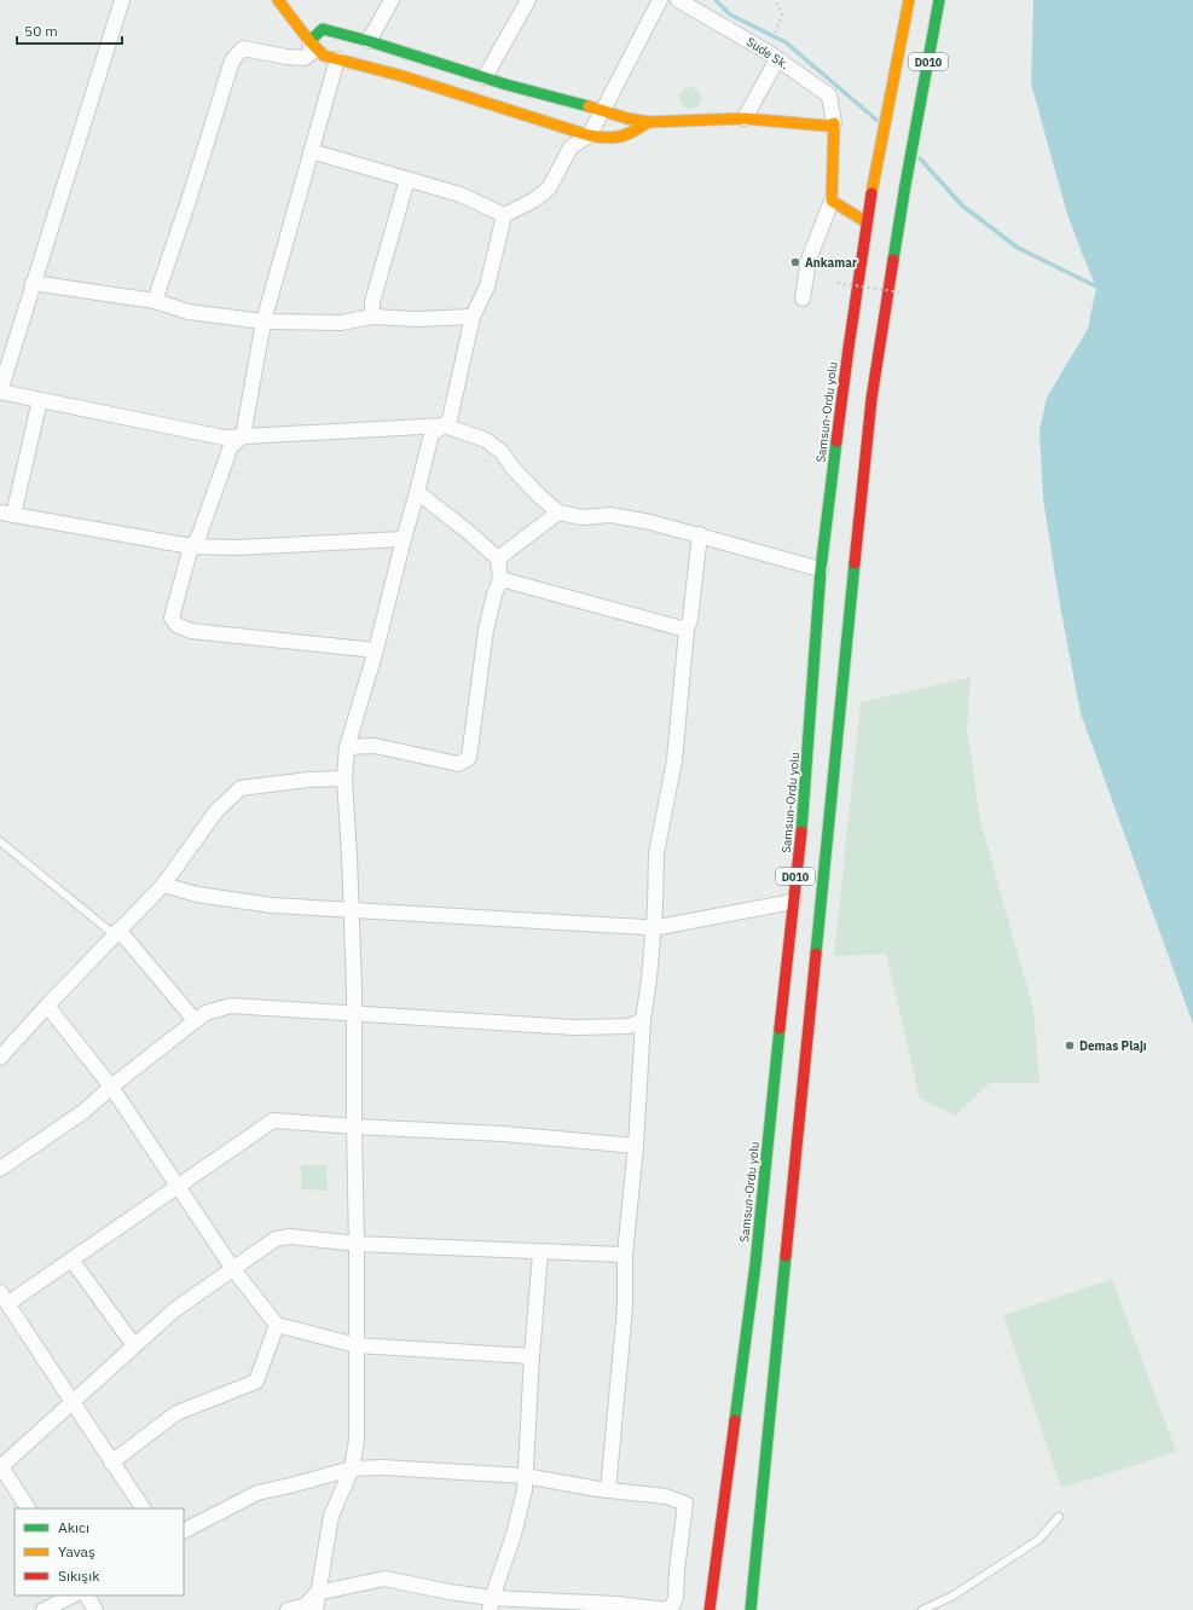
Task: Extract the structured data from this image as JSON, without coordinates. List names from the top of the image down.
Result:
{
  "streets": {
    "main road": ["D010", "Samsun-Ordu yolu"],
    "street": ["Sude Sk."]
  },
  "places": ["Ankamar", "Demas Plajı"],
  "legend": ["Akıcı", "Yavaş", "Sıkışık"],
  "scale_bar": "50 m"
}
